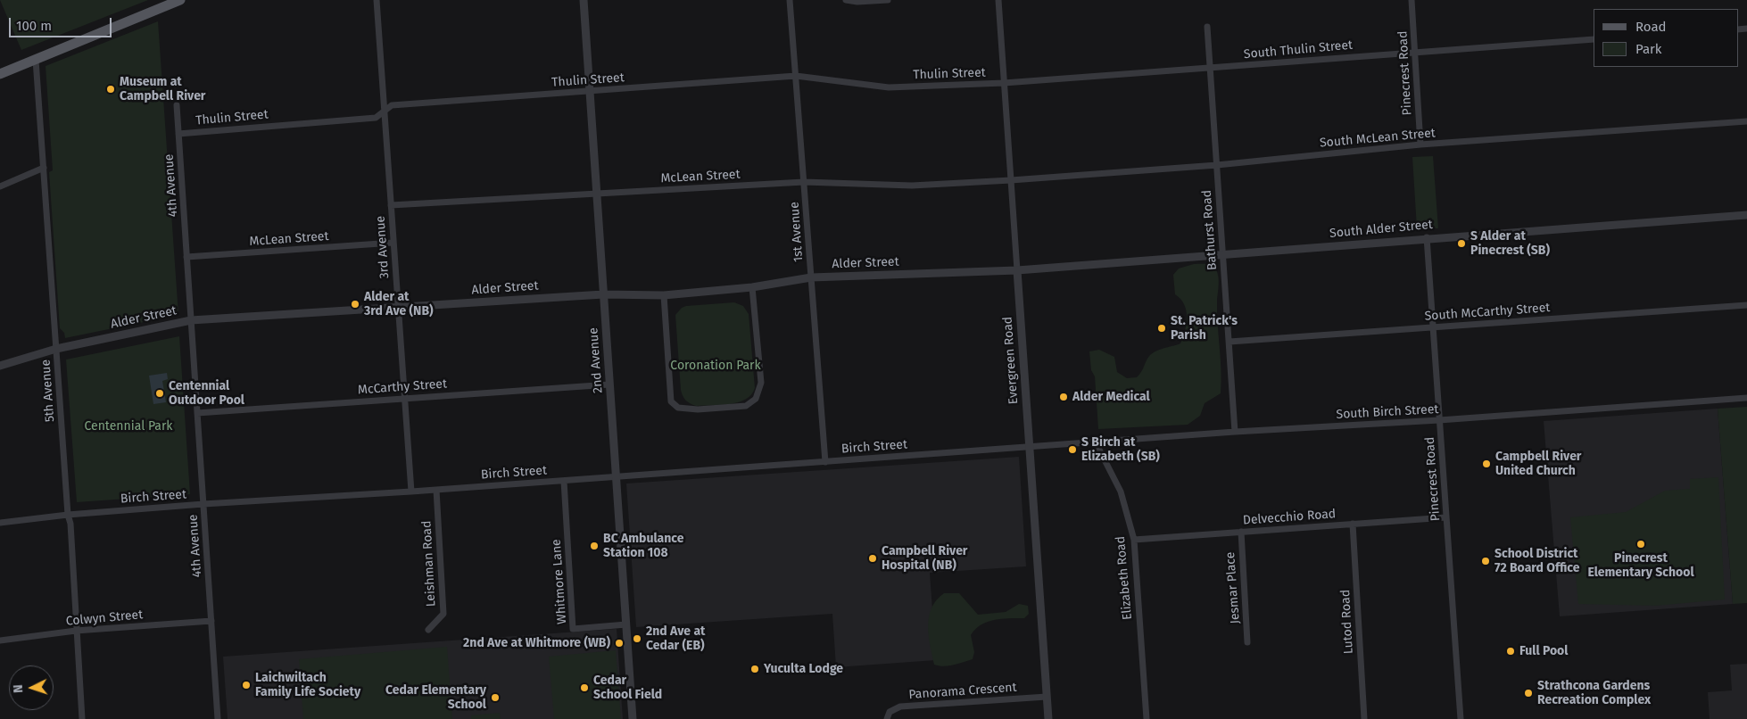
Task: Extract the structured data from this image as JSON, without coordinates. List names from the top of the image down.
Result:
{
  "streets": {
    "street": [
      "South Thulin Street",
      "Pinecrest Road",
      "Thulin Street",
      "South McLean Street",
      "McLean Street",
      "4th Avenue",
      "South Alder Street",
      "Bathurst Road",
      "1st Avenue",
      "3rd Avenue",
      "Alder Street",
      "South McCarthy Street",
      "2nd Avenue",
      "Evergreen Road",
      "McCarthy Street",
      "5th Avenue",
      "South Birch Street",
      "Birch Street",
      "Delvecchio Road",
      "Leishman Road",
      "Elizabeth Road",
      "Whitmore Lane",
      "Jesmar Place",
      "Colwyn Street",
      "Lutod Road",
      "Panorama Crescent"
    ]
  },
  "crossings": [
    ["South Thulin Street", "Pinecrest Road"],
    ["South Thulin Street", "Thulin Street"],
    ["South Thulin Street", "Bathurst Road"],
    ["South Thulin Street", "Evergreen Road"],
    ["Pinecrest Road", "South McLean Street"],
    ["Pinecrest Road", "South Alder Street"],
    ["Pinecrest Road", "South McCarthy Street"],
    ["Pinecrest Road", "South Birch Street"],
    ["Pinecrest Road", "Delvecchio Road"],
    ["Thulin Street", "4th Avenue"],
    ["Thulin Street", "1st Avenue"],
    ["Thulin Street", "3rd Avenue"],
    ["Thulin Street", "2nd Avenue"],
    ["Thulin Street", "Evergreen Road"],
    ["South McLean Street", "McLean Street"],
    ["South McLean Street", "Bathurst Road"],
    ["South McLean Street", "Evergreen Road"],
    ["McLean Street", "4th Avenue"],
    ["McLean Street", "1st Avenue"],
    ["McLean Street", "3rd Avenue"],
    ["McLean Street", "2nd Avenue"],
    ["McLean Street", "Evergreen Road"],
    ["4th Avenue", "Alder Street"],
    ["4th Avenue", "McCarthy Street"],
    ["4th Avenue", "Birch Street"],
    ["4th Avenue", "Colwyn Street"],
    ["South Alder Street", "Bathurst Road"],
    ["South Alder Street", "Alder Street"],
    ["South Alder Street", "Evergreen Road"],
    ["Bathurst Road", "South McCarthy Street"],
    ["Bathurst Road", "South Birch Street"],
    ["1st Avenue", "Alder Street"],
    ["1st Avenue", "Birch Street"],
    ["3rd Avenue", "Alder Street"],
    ["3rd Avenue", "McCarthy Street"],
    ["3rd Avenue", "Birch Street"],
    ["Alder Street", "2nd Avenue"],
    ["Alder Street", "Evergreen Road"],
    ["Alder Street", "5th Avenue"],
    ["2nd Avenue", "McCarthy Street"],
    ["2nd Avenue", "Birch Street"],
    ["2nd Avenue", "Whitmore Lane"],
    ["Evergreen Road", "South Birch Street"],
    ["Evergreen Road", "Birch Street"],
    ["Evergreen Road", "Panorama Crescent"],
    ["5th Avenue", "Birch Street"],
    ["5th Avenue", "Colwyn Street"],
    ["South Birch Street", "Birch Street"],
    ["South Birch Street", "Elizabeth Road"],
    ["Birch Street", "Leishman Road"],
    ["Birch Street", "Whitmore Lane"],
    ["Delvecchio Road", "Elizabeth Road"],
    ["Delvecchio Road", "Jesmar Place"],
    ["Delvecchio Road", "Lutod Road"]
  ],
  "parks": ["Coronation Park", "Centennial Park"],
  "places": [
    "Museum at Campbell River",
    "S Alder at Pinecrest (SB)",
    "Alder at 3rd Ave (NB)",
    "St. Patrick's Parish",
    "Centennial Outdoor Pool",
    "Alder Medical",
    "S Birch at Elizabeth (SB)",
    "Campbell River United Church",
    "Pinecrest Elementary School",
    "BC Ambulance Station 108",
    "Campbell River Hospital (NB)",
    "School District 72 Board Office",
    "2nd Ave at Cedar (EB)",
    "2nd Ave at Whitmore (WB)",
    "Full Pool",
    "Yuculta Lodge",
    "Laichwiltach Family Life Society",
    "Cedar School Field",
    "Strathcona Gardens Recreation Complex",
    "Cedar Elementary School"
  ],
  "legend": ["Road", "Park"],
  "scale_bar": "100 m",
  "north": "left"
}
